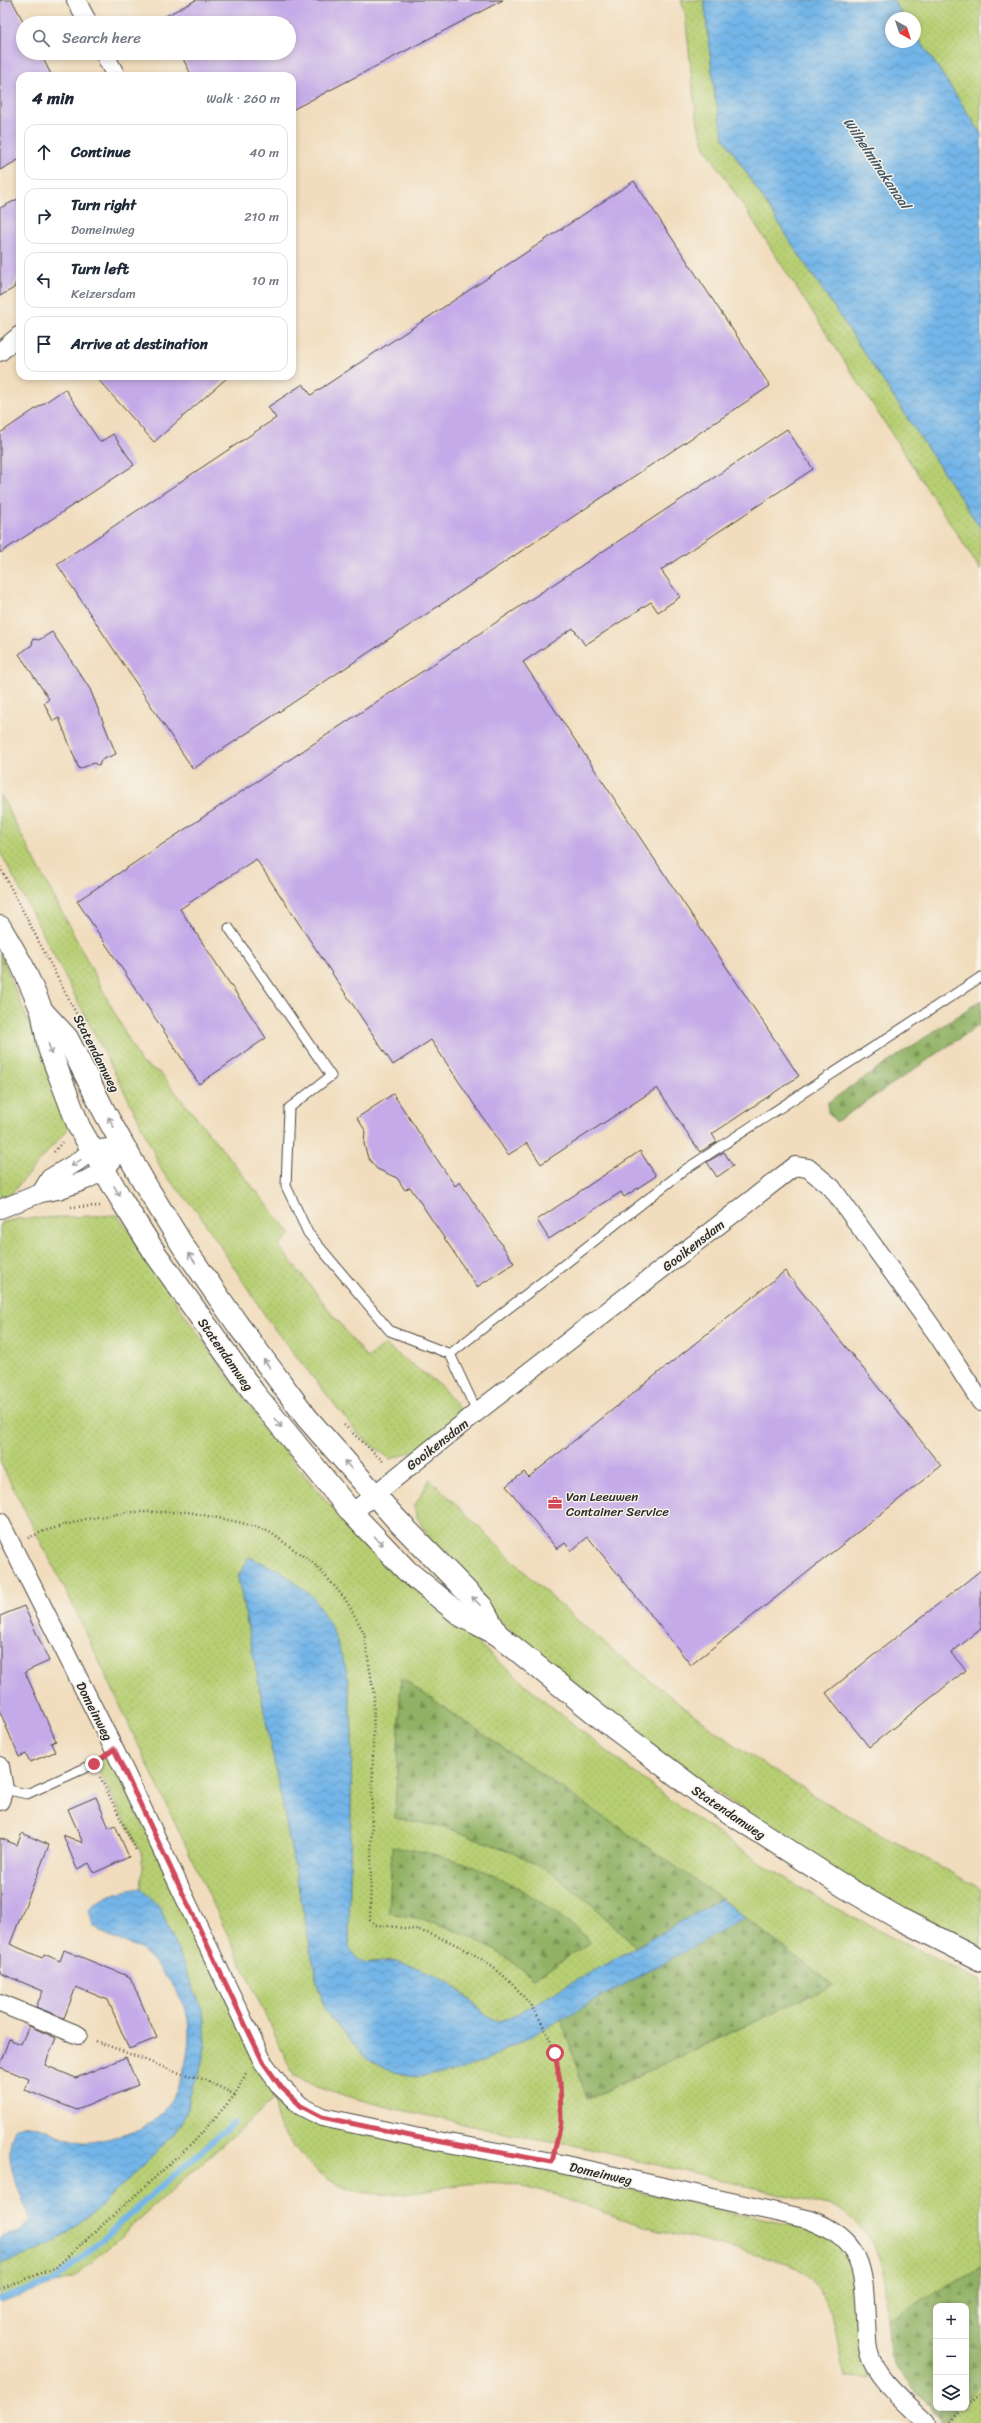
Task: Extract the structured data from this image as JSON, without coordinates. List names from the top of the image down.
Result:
{
  "streets": {
    "main road": ["Statendamweg"],
    "street": ["Gooikensdam", "Domeinweg"]
  },
  "crossings": [
    ["Statendamweg", "Gooikensdam"]
  ],
  "water": ["Wilhelminakanaal"],
  "places": {
    "office": ["Van Leeuwen Container Service"]
  },
  "north": "bottom right",
  "page": {
    "search": "Search here",
    "heading": ["4 min", "Walk · 260 m"],
    "list": [
      ["Continue", "40 m"],
      ["Turn right", "Domeinweg", "210 m"],
      ["Turn left", "Keizersdam", "10 m"],
      "Arrive at destination"
    ],
    "map_buttons": ["+", "−"]
  }
}
